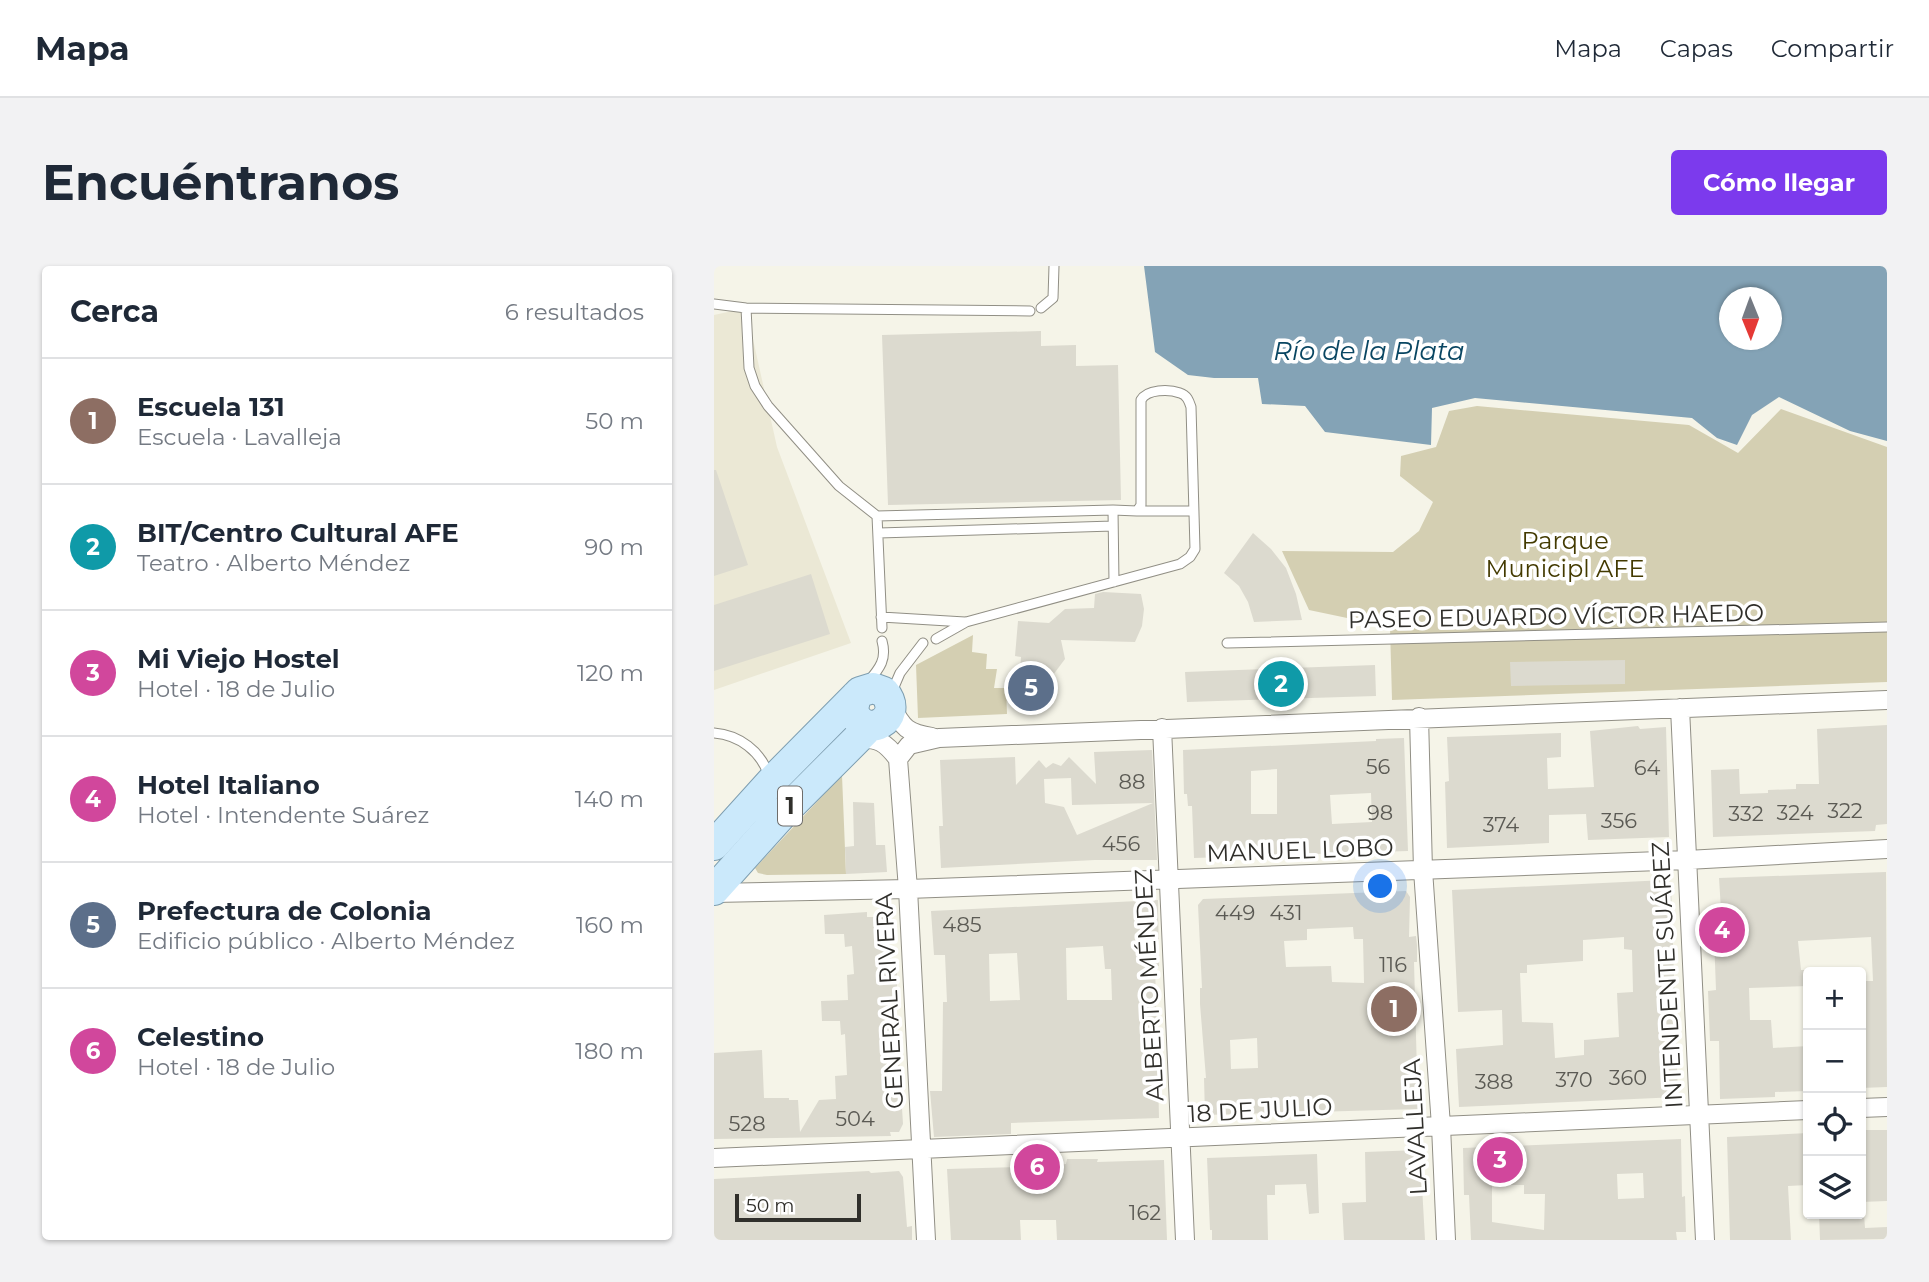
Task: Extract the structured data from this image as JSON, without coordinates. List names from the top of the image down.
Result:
{
  "streets": {
    "main road": ["1"],
    "street": [
      "MANUEL LOBO",
      "INTENDENTE SUÁREZ",
      "ALBERTO MÉNDEZ",
      "GENERAL RIVERA",
      "18 DE JULIO",
      "LAVALLEJA"
    ],
    "lane": ["PASEO EDUARDO VÍCTOR HAEDO"]
  },
  "crossings": [
    ["1", "MANUEL LOBO"],
    ["MANUEL LOBO", "INTENDENTE SUÁREZ"],
    ["MANUEL LOBO", "ALBERTO MÉNDEZ"],
    ["MANUEL LOBO", "GENERAL RIVERA"],
    ["MANUEL LOBO", "LAVALLEJA"],
    ["INTENDENTE SUÁREZ", "18 DE JULIO"],
    ["ALBERTO MÉNDEZ", "18 DE JULIO"],
    ["GENERAL RIVERA", "18 DE JULIO"],
    ["18 DE JULIO", "LAVALLEJA"]
  ],
  "water": ["Río de la Plata"],
  "parks": ["Parque Municipl AFE"],
  "house_numbers": [
    "56",
    "64",
    "88",
    "322",
    "98",
    "324",
    "332",
    "356",
    "374",
    "456",
    "449",
    "431",
    "485",
    "116",
    "360",
    "370",
    "388",
    "504",
    "528",
    "162"
  ],
  "scale_bar": "50 m",
  "north": "bottom",
  "page": {
    "header": "Mapa",
    "nav": ["Mapa", "Capas", "Compartir"],
    "buttons": "Cómo llegar",
    "title": "Encuéntranos",
    "heading": ["Cerca", "6 resultados"],
    "list": [
      {
        "mark": "1",
        "name": "Escuela 131",
        "note": "Escuela · Lavalleja",
        "value": "50 m"
      },
      {
        "mark": "2",
        "name": "BIT/Centro Cultural AFE",
        "note": "Teatro · Alberto Méndez",
        "value": "90 m"
      },
      {
        "mark": "3",
        "name": "Mi Viejo Hostel",
        "note": "Hotel · 18 de Julio",
        "value": "120 m"
      },
      {
        "mark": "4",
        "name": "Hotel Italiano",
        "note": "Hotel · Intendente Suárez",
        "value": "140 m"
      },
      {
        "mark": "5",
        "name": "Prefectura de Colonia",
        "note": "Edificio público · Alberto Méndez",
        "value": "160 m"
      },
      {
        "mark": "6",
        "name": "Celestino",
        "note": "Hotel · 18 de Julio",
        "value": "180 m"
      }
    ],
    "pins": [
      "2",
      "5",
      "4",
      "1",
      "3",
      "6"
    ],
    "map_buttons": ["+", "−"],
    "scale": "50 m"
  }
}
